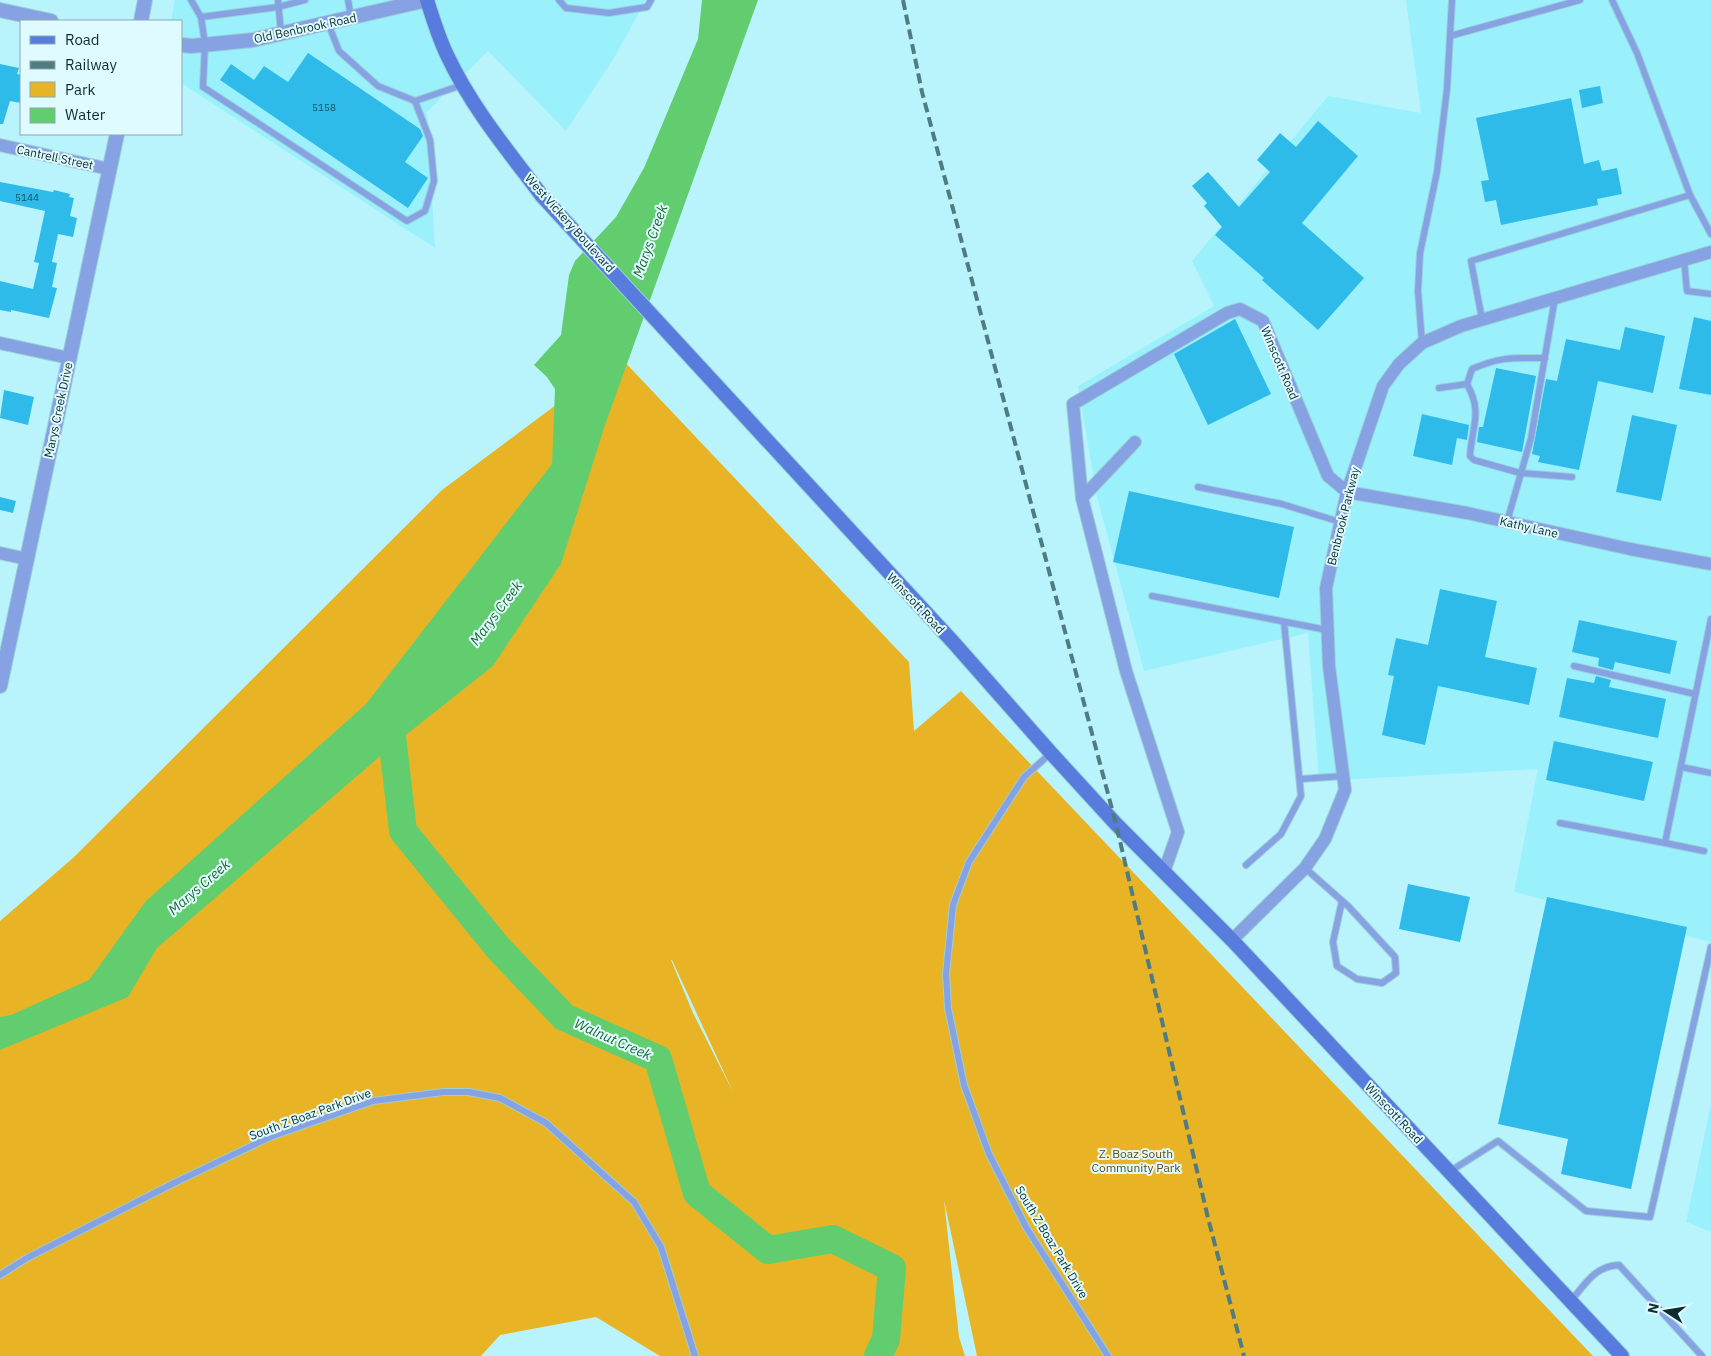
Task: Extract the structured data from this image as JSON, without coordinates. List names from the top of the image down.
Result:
{
  "streets": {
    "main road": ["West Vickery Boulevard", "Winscott Road"],
    "street": [
      "Old Benbrook Road",
      "Cantrell Street",
      "Marys Creek Drive",
      "Benbrook Parkway",
      "Kathy Lane"
    ],
    "lane": ["South Z Boaz Park Drive"]
  },
  "crossings": [
    ["Old Benbrook Road", "West Vickery Boulevard"],
    ["Cantrell Street", "Marys Creek Drive"],
    ["West Vickery Boulevard", "Winscott Road"],
    ["Winscott Road", "Benbrook Parkway"],
    ["Winscott Road", "Kathy Lane"],
    ["Winscott Road", "South Z Boaz Park Drive"],
    ["Benbrook Parkway", "Kathy Lane"]
  ],
  "water": ["Marys Creek", "Walnut Creek"],
  "parks": ["Z. Boaz South Community Park"],
  "house_numbers": ["5158", "5144"],
  "legend": [
    "Road",
    "Railway",
    "Park",
    "Water"
  ],
  "north": "left"
}
